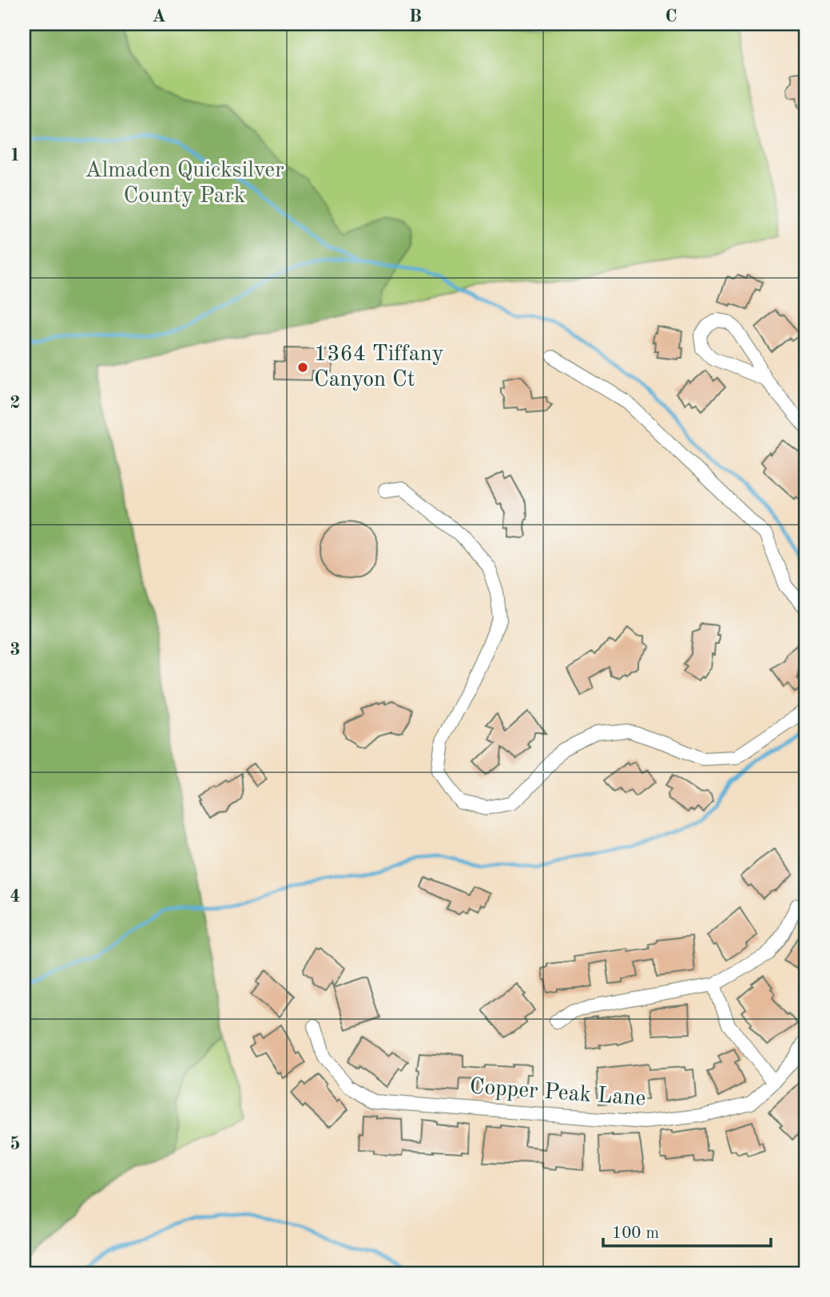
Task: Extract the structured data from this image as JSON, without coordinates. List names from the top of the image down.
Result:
{
  "streets": {
    "street": ["Copper Peak Lane"]
  },
  "parks": ["Almaden Quicksilver County Park"],
  "places": ["1364 Tiffany Canyon Ct"],
  "scale_bar": "100 m",
  "grid": {
    "columns": ["A", "B", "C"],
    "rows": [
      "1",
      "2",
      "3",
      "4",
      "5"
    ]
  }
}
